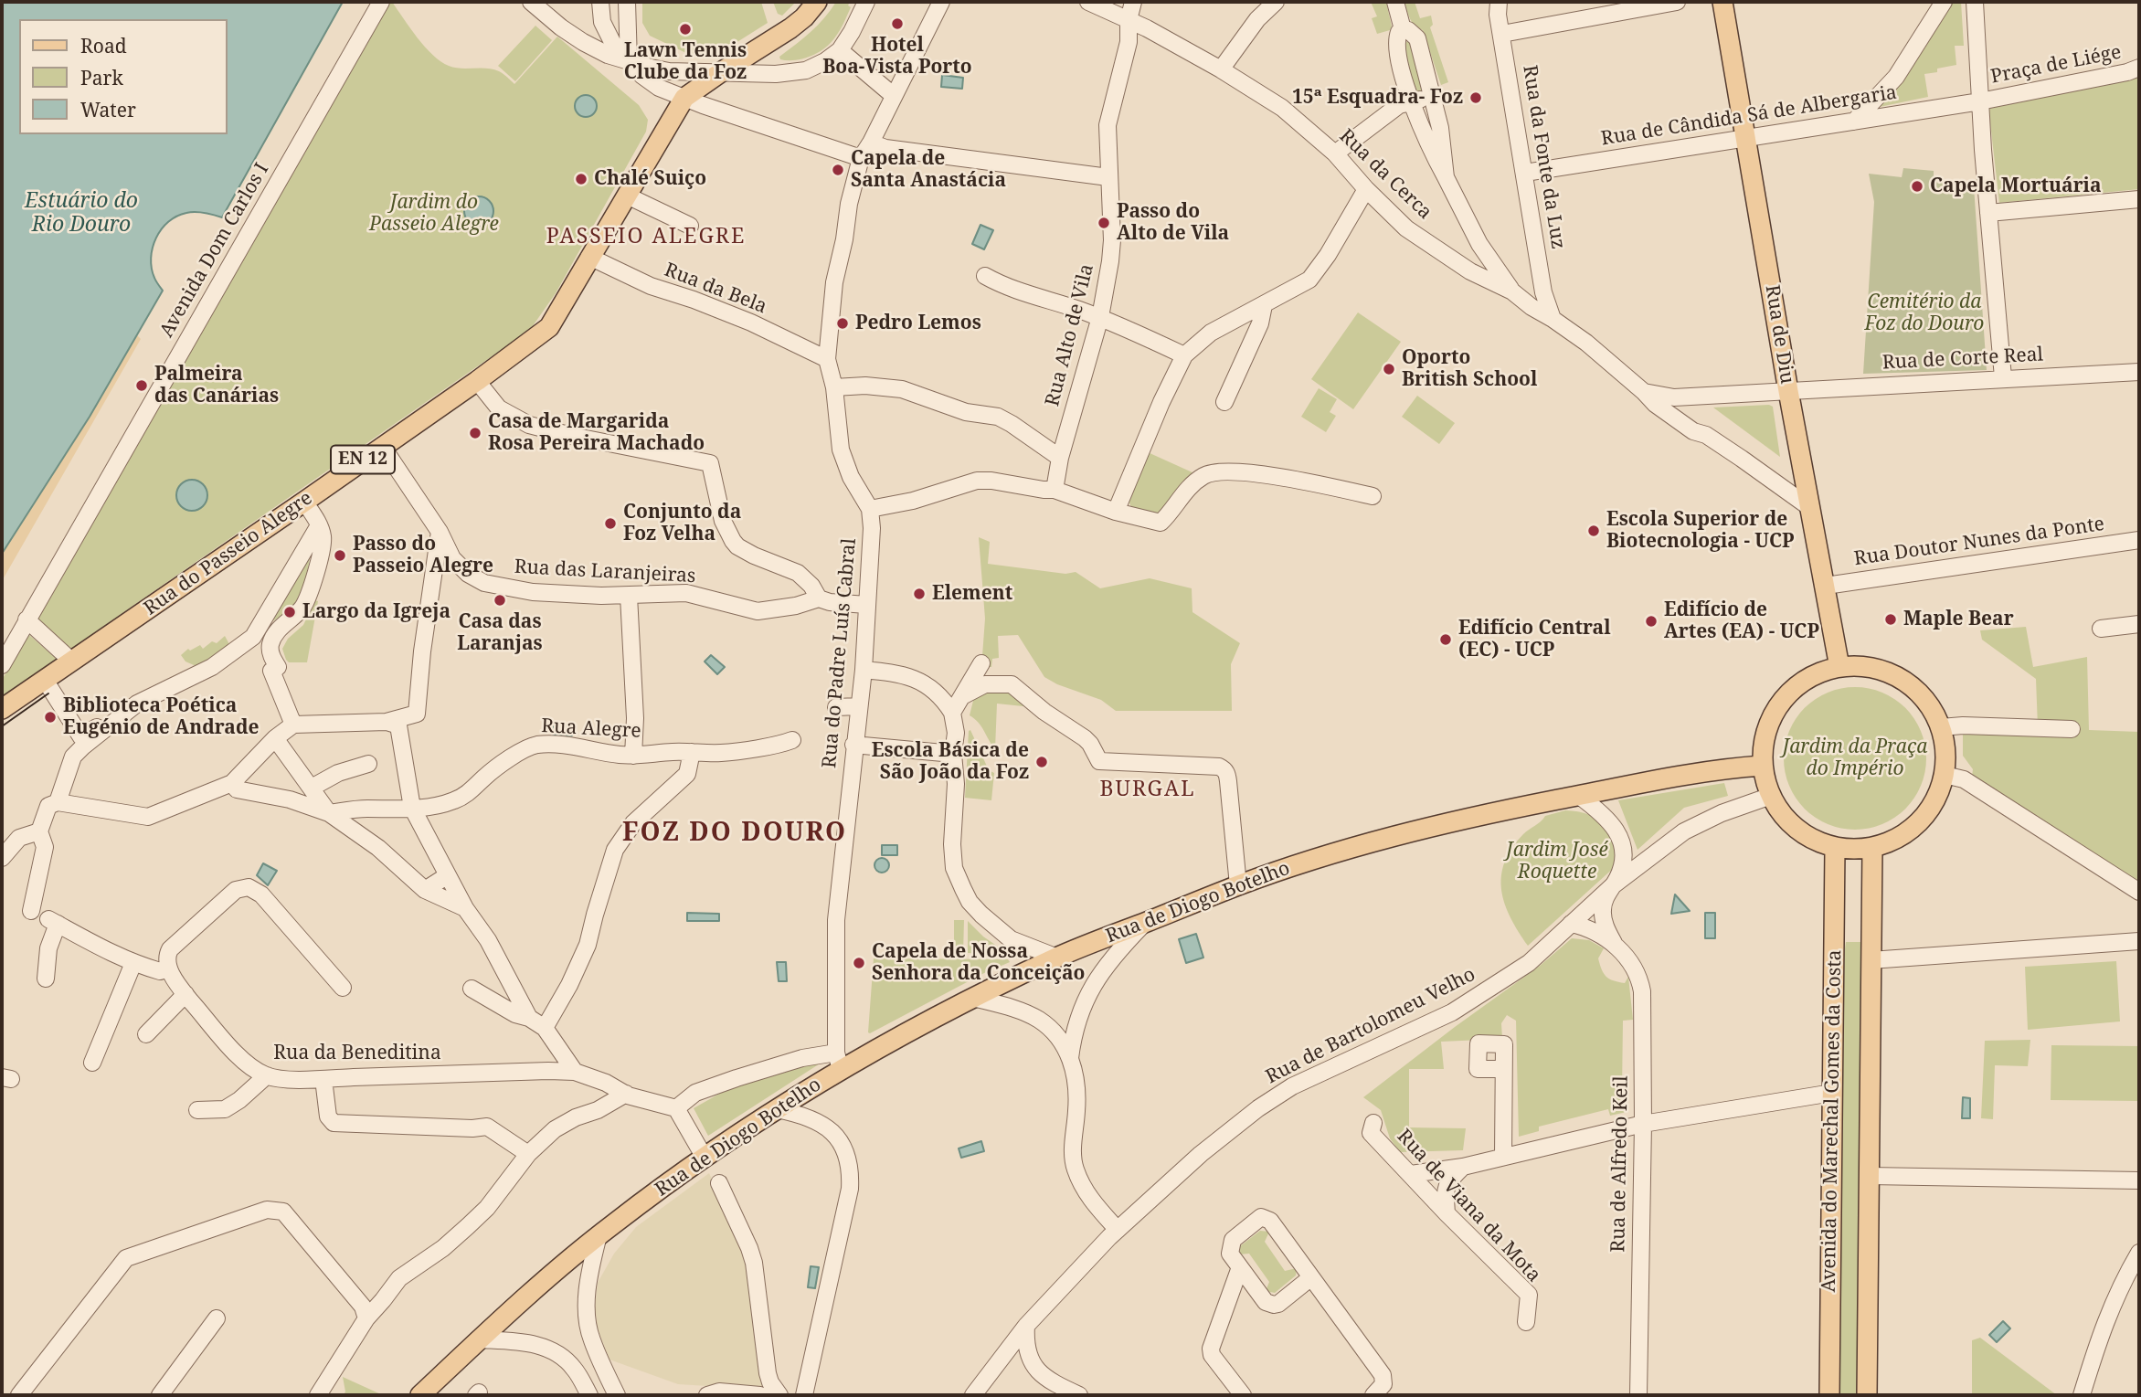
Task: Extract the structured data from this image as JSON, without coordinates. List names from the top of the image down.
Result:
{
  "streets": {
    "main road": [
      "Rua de Diu",
      "EN 12",
      "Rua do Passeio Alegre",
      "Rua de Diogo Botelho",
      "Avenida do Marechal Gomes da Costa"
    ],
    "street": [
      "Praça de Liége",
      "Rua de Cândida Sá de Albergaria",
      "Rua da Fonte da Luz",
      "Rua da Cerca",
      "Avenida Dom Carlos I",
      "Rua da Bela",
      "Rua Alto de Vila",
      "Rua de Corte Real",
      "Rua Doutor Nunes da Ponte",
      "Rua das Laranjeiras",
      "Rua do Padre Luís Cabral",
      "Rua Alegre",
      "Rua de Bartolomeu Velho",
      "Rua da Beneditina",
      "Rua de Alfredo Keil",
      "Rua de Viana da Mota"
    ]
  },
  "crossings": [
    ["Praça de Liége", "Rua de Cândida Sá de Albergaria"],
    ["Praça de Liége", "Rua de Corte Real"],
    ["Rua de Cândida Sá de Albergaria", "Rua da Fonte da Luz"],
    ["Rua de Cândida Sá de Albergaria", "Rua de Diu"],
    ["Rua da Fonte da Luz", "Rua da Cerca"],
    ["Rua da Cerca", "Rua de Diu"],
    ["Rua da Cerca", "Rua Alto de Vila"],
    ["Rua da Bela", "Rua do Passeio Alegre"],
    ["Rua da Bela", "Rua do Padre Luís Cabral"],
    ["Rua de Diu", "Rua de Corte Real"],
    ["Rua de Diu", "Rua Doutor Nunes da Ponte"],
    ["Rua de Diu", "Rua de Diogo Botelho"],
    ["Rua de Diu", "Rua de Bartolomeu Velho"],
    ["Rua de Diu", "Avenida do Marechal Gomes da Costa"],
    ["EN 12", "Rua do Passeio Alegre"],
    ["Rua do Passeio Alegre", "Rua das Laranjeiras"],
    ["Rua do Padre Luís Cabral", "Rua de Diogo Botelho"],
    ["Rua de Diogo Botelho", "Rua de Bartolomeu Velho"],
    ["Rua de Diogo Botelho", "Avenida do Marechal Gomes da Costa"],
    ["Rua de Diogo Botelho", "Rua de Alfredo Keil"],
    ["Rua de Bartolomeu Velho", "Avenida do Marechal Gomes da Costa"],
    ["Rua de Bartolomeu Velho", "Rua de Alfredo Keil"]
  ],
  "districts": ["PASSEIO ALEGRE", "BURGAL", "FOZ DO DOURO"],
  "water": ["Estuário do Rio Douro"],
  "parks": [
    "Jardim do Passeio Alegre",
    "Cemitério da Foz do Douro",
    "Jardim da Praça do Império",
    "Jardim José Roquette"
  ],
  "places": [
    "Hotel Boa-Vista Porto",
    "Lawn Tennis Clube da Foz",
    "15ª Esquadra- Foz",
    "Capela de Santa Anastácia",
    "Chalé Suiço",
    "Capela Mortuária",
    "Passo do Alto de Vila",
    "Pedro Lemos",
    "Oporto British School",
    "Palmeira das Canárias",
    "Casa de Margarida Rosa Pereira Machado",
    "Conjunto da Foz Velha",
    "Escola Superior de Biotecnologia - UCP",
    "Passo do Passeio Alegre",
    "Element",
    "Casa das Laranjas",
    "Largo da Igreja",
    "Maple Bear",
    "Edifício de Artes (EA) - UCP",
    "Edifício Central (EC) - UCP",
    "Biblioteca Poética Eugénio de Andrade",
    "Escola Básica de São João da Foz",
    "Capela de Nossa Senhora da Conceição"
  ],
  "legend": ["Road", "Park", "Water"]
}
